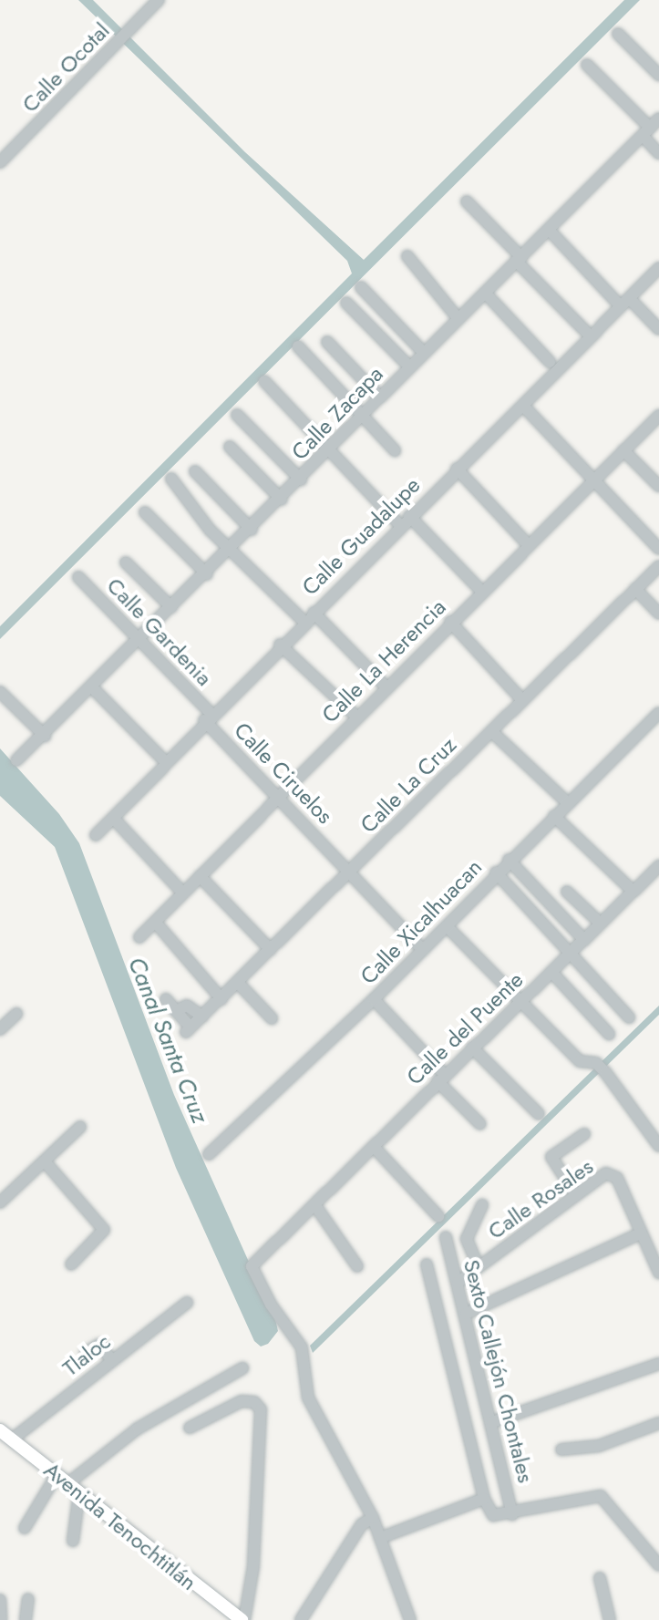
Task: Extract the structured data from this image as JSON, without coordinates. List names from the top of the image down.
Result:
{
  "streets": {
    "main road": ["Avenida Tenochtitlán"],
    "street": [
      "Calle Ocotal",
      "Calle Zacapa",
      "Calle Guadalupe",
      "Calle Gardenia",
      "Calle La Herencia",
      "Calle Ciruelos",
      "Calle La Cruz",
      "Calle Xicalhuacan",
      "Calle del Puente",
      "Calle Rosales",
      "Tlaloc",
      "Sexto Callejón Chontales"
    ]
  },
  "crossings": [
    ["Calle Zacapa", "Calle Gardenia"],
    ["Calle Guadalupe", "Calle Gardenia"],
    ["Calle Guadalupe", "Calle Ciruelos"],
    ["Calle Gardenia", "Calle Ciruelos"],
    ["Calle La Herencia", "Calle Ciruelos"],
    ["Calle Ciruelos", "Calle La Cruz"],
    ["Calle Ciruelos", "Calle Xicalhuacan"],
    ["Calle Rosales", "Sexto Callejón Chontales"],
    ["Tlaloc", "Avenida Tenochtitlán"]
  ],
  "water": ["Canal Santa Cruz"]
}
